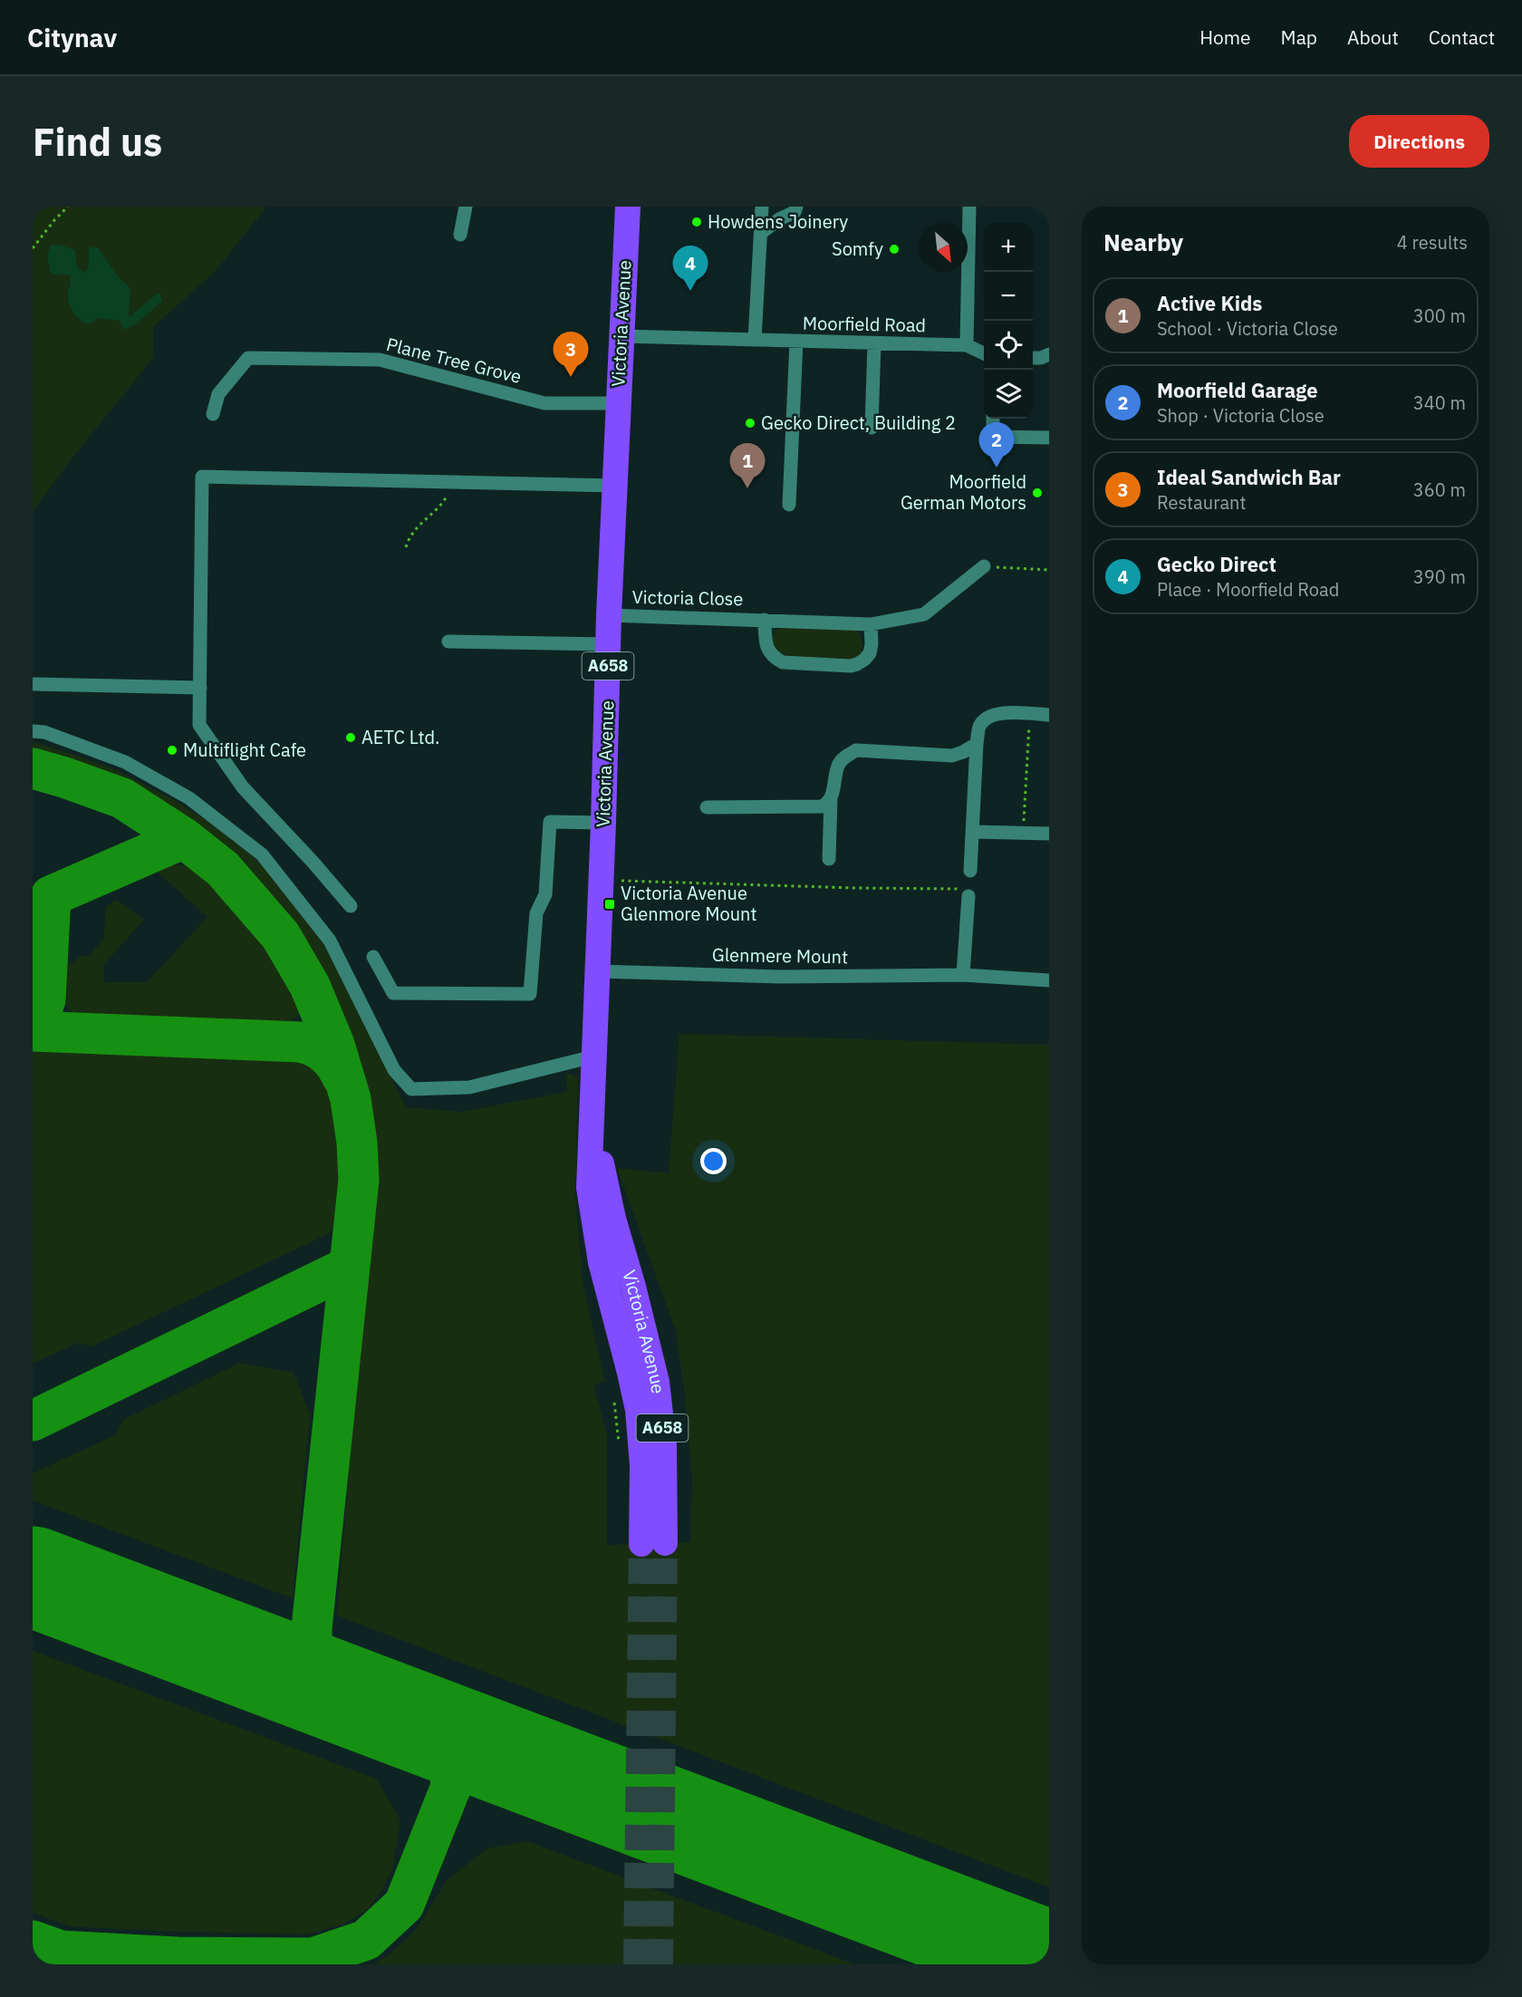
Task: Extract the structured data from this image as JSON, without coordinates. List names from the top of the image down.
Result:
{
  "streets": {
    "highway": ["Victoria Avenue", "A658"],
    "street": [
      "Moorfield Road",
      "Plane Tree Grove",
      "Victoria Close",
      "Glenmere Mount"
    ]
  },
  "crossings": [
    ["Victoria Avenue", "Moorfield Road"],
    ["Victoria Avenue", "Plane Tree Grove"],
    ["Victoria Avenue", "Victoria Close"],
    ["Victoria Avenue", "Glenmere Mount"]
  ],
  "places": {
    "other": [
      "Howdens Joinery",
      "Somfy",
      "Gecko Direct, Building 2",
      "Moorfield German Motors",
      "AETC Ltd.",
      "Multiflight Cafe"
    ],
    "transit": ["Victoria Avenue Glenmore Mount"]
  },
  "north": "bottom right",
  "page": {
    "header": "Citynav",
    "nav": [
      "Home",
      "Map",
      "About",
      "Contact"
    ],
    "buttons": "Directions",
    "title": "Find us",
    "heading": ["Nearby", "4 results"],
    "map_buttons": ["+", "−"],
    "pins": [
      "4",
      "3",
      "2",
      "1"
    ],
    "list": [
      {
        "mark": "1",
        "name": "Active Kids",
        "note": "School · Victoria Close",
        "value": "300 m"
      },
      {
        "mark": "2",
        "name": "Moorfield Garage",
        "note": "Shop · Victoria Close",
        "value": "340 m"
      },
      {
        "mark": "3",
        "name": "Ideal Sandwich Bar",
        "note": "Restaurant",
        "value": "360 m"
      },
      {
        "mark": "4",
        "name": "Gecko Direct",
        "note": "Place · Moorfield Road",
        "value": "390 m"
      }
    ]
  }
}
